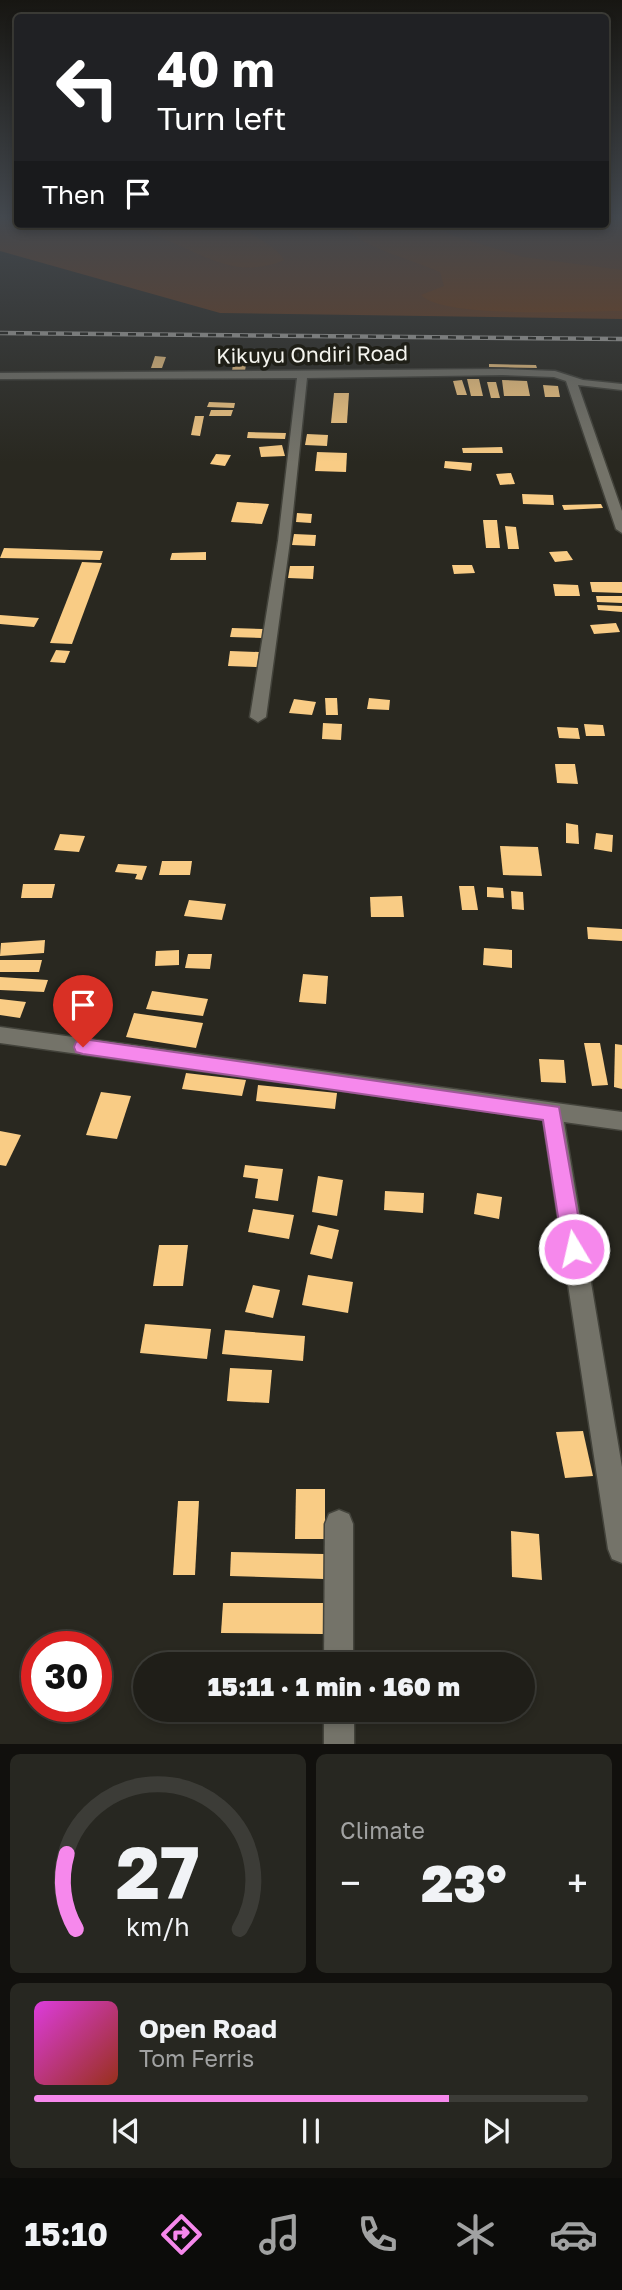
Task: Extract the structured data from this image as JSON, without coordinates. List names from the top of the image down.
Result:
{
  "streets": {
    "street": ["Kikuyu Ondiri Road"]
  },
  "page": {
    "turn": ["40 m", "Turn left"],
    "then": "Then",
    "limit": "30",
    "trip": "15:11 · 1 min · 160 m",
    "tile": "Climate",
    "heat": ["−", "23°", "+"],
    "song": ["Open Road", "Tom Ferris"],
    "tabs": "15:10",
    "gauge": ["27", "km/h"]
  }
}
